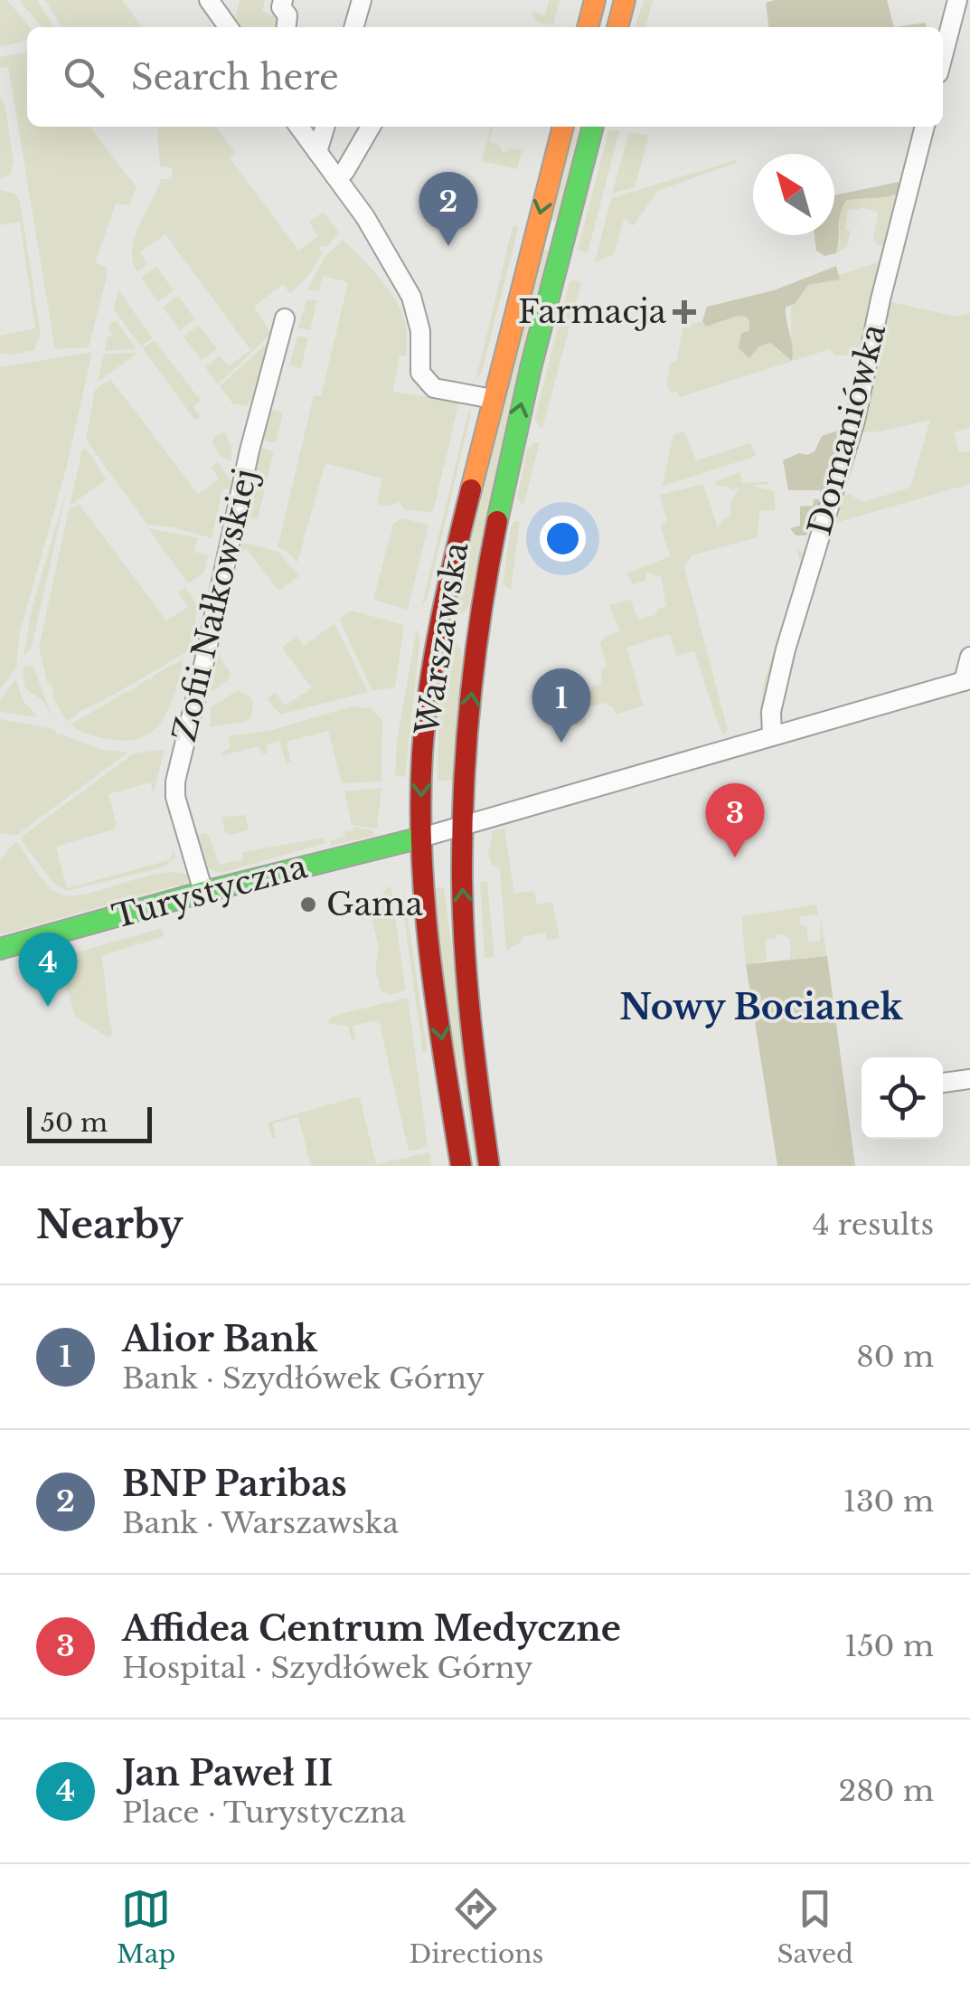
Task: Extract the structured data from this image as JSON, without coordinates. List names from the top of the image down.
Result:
{
  "streets": {
    "main road": ["Warszawska", "Turystyczna"],
    "street": ["Domaniówka", "Zofii Nałkowskiej"]
  },
  "crossings": [
    ["Zofii Nałkowskiej", "Turystyczna"],
    ["Warszawska", "Turystyczna"]
  ],
  "districts": ["Nowy Bocianek"],
  "places": {
    "health": ["Farmacja"],
    "other": ["Gama"]
  },
  "scale_bar": "50 m",
  "north": "top left",
  "page": {
    "search": "Search here",
    "pins": [
      "2",
      "1",
      "3",
      "4"
    ],
    "scale": "50 m",
    "heading": ["Nearby", "4 results"],
    "list": [
      {
        "mark": "1",
        "name": "Alior Bank",
        "note": "Bank · Szydłówek Górny",
        "value": "80 m"
      },
      {
        "mark": "2",
        "name": "BNP Paribas",
        "note": "Bank · Warszawska",
        "value": "130 m"
      },
      {
        "mark": "3",
        "name": "Affidea Centrum Medyczne",
        "note": "Hospital · Szydłówek Górny",
        "value": "150 m"
      },
      {
        "mark": "4",
        "name": "Jan Paweł II",
        "note": "Place · Turystyczna",
        "value": "280 m"
      }
    ],
    "nav": ["Map", "Directions", "Saved"]
  }
}
